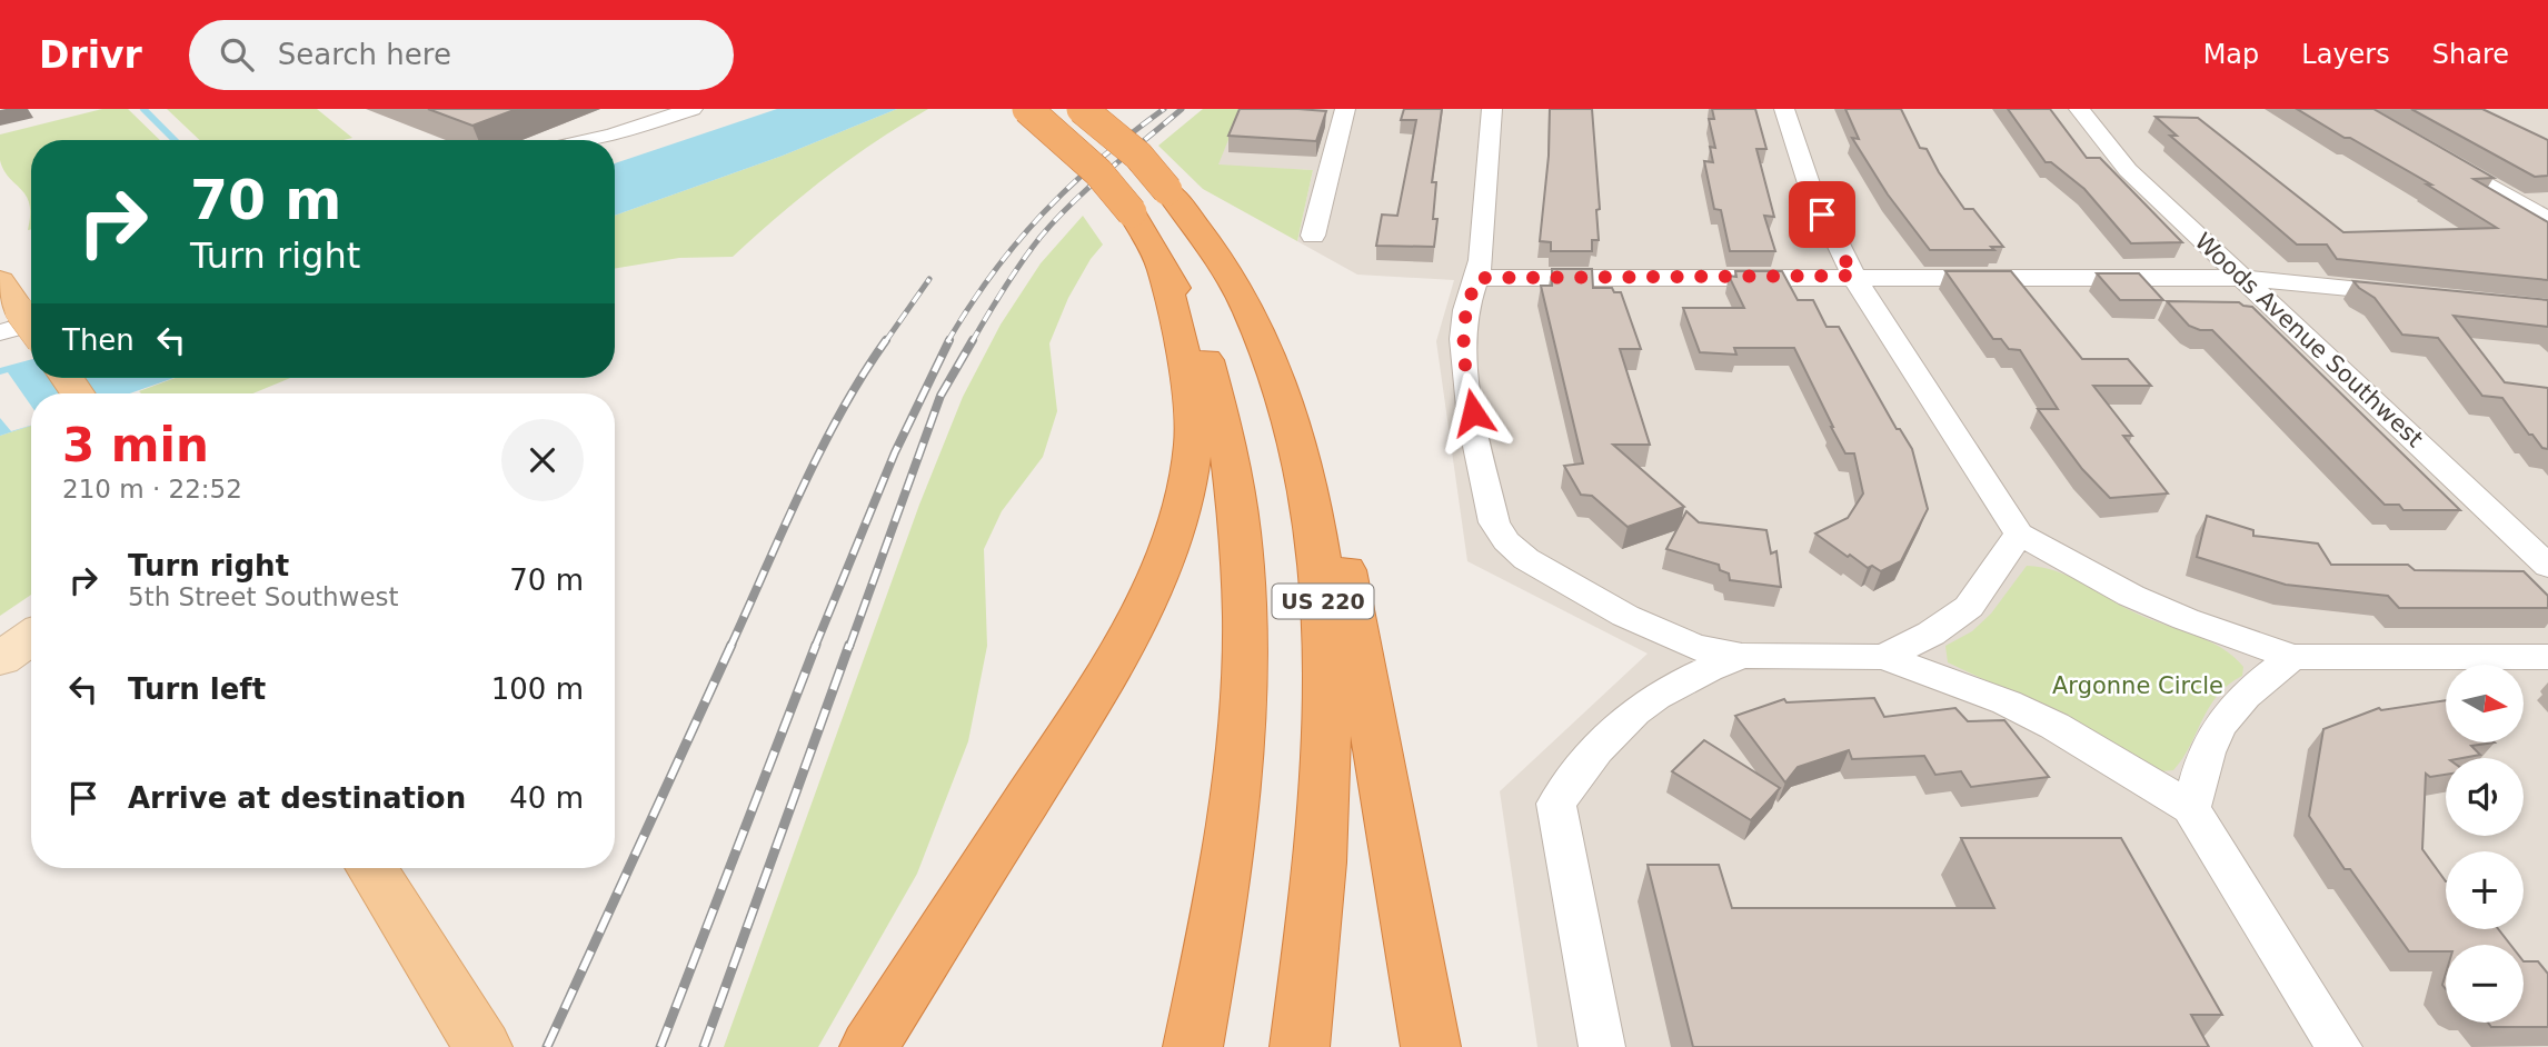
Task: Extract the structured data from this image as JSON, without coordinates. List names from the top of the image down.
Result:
{
  "streets": {
    "highway": ["US 220"],
    "street": ["Woods Avenue Southwest"]
  },
  "parks": ["Argonne Circle"],
  "north": "right",
  "page": {
    "header": "Drivr",
    "search": "Search here",
    "nav": ["Map", "Layers", "Share"],
    "turn": ["70 m", "Turn right"],
    "then": "Then",
    "heading": ["3 min", "210 m · 22:52"],
    "list": [
      {
        "name": "Turn right",
        "note": "5th Street Southwest",
        "value": "70 m"
      },
      {
        "name": "Turn left",
        "value": "100 m"
      },
      {
        "name": "Arrive at destination",
        "value": "40 m"
      }
    ],
    "map_buttons": ["+", "−"]
  }
}
